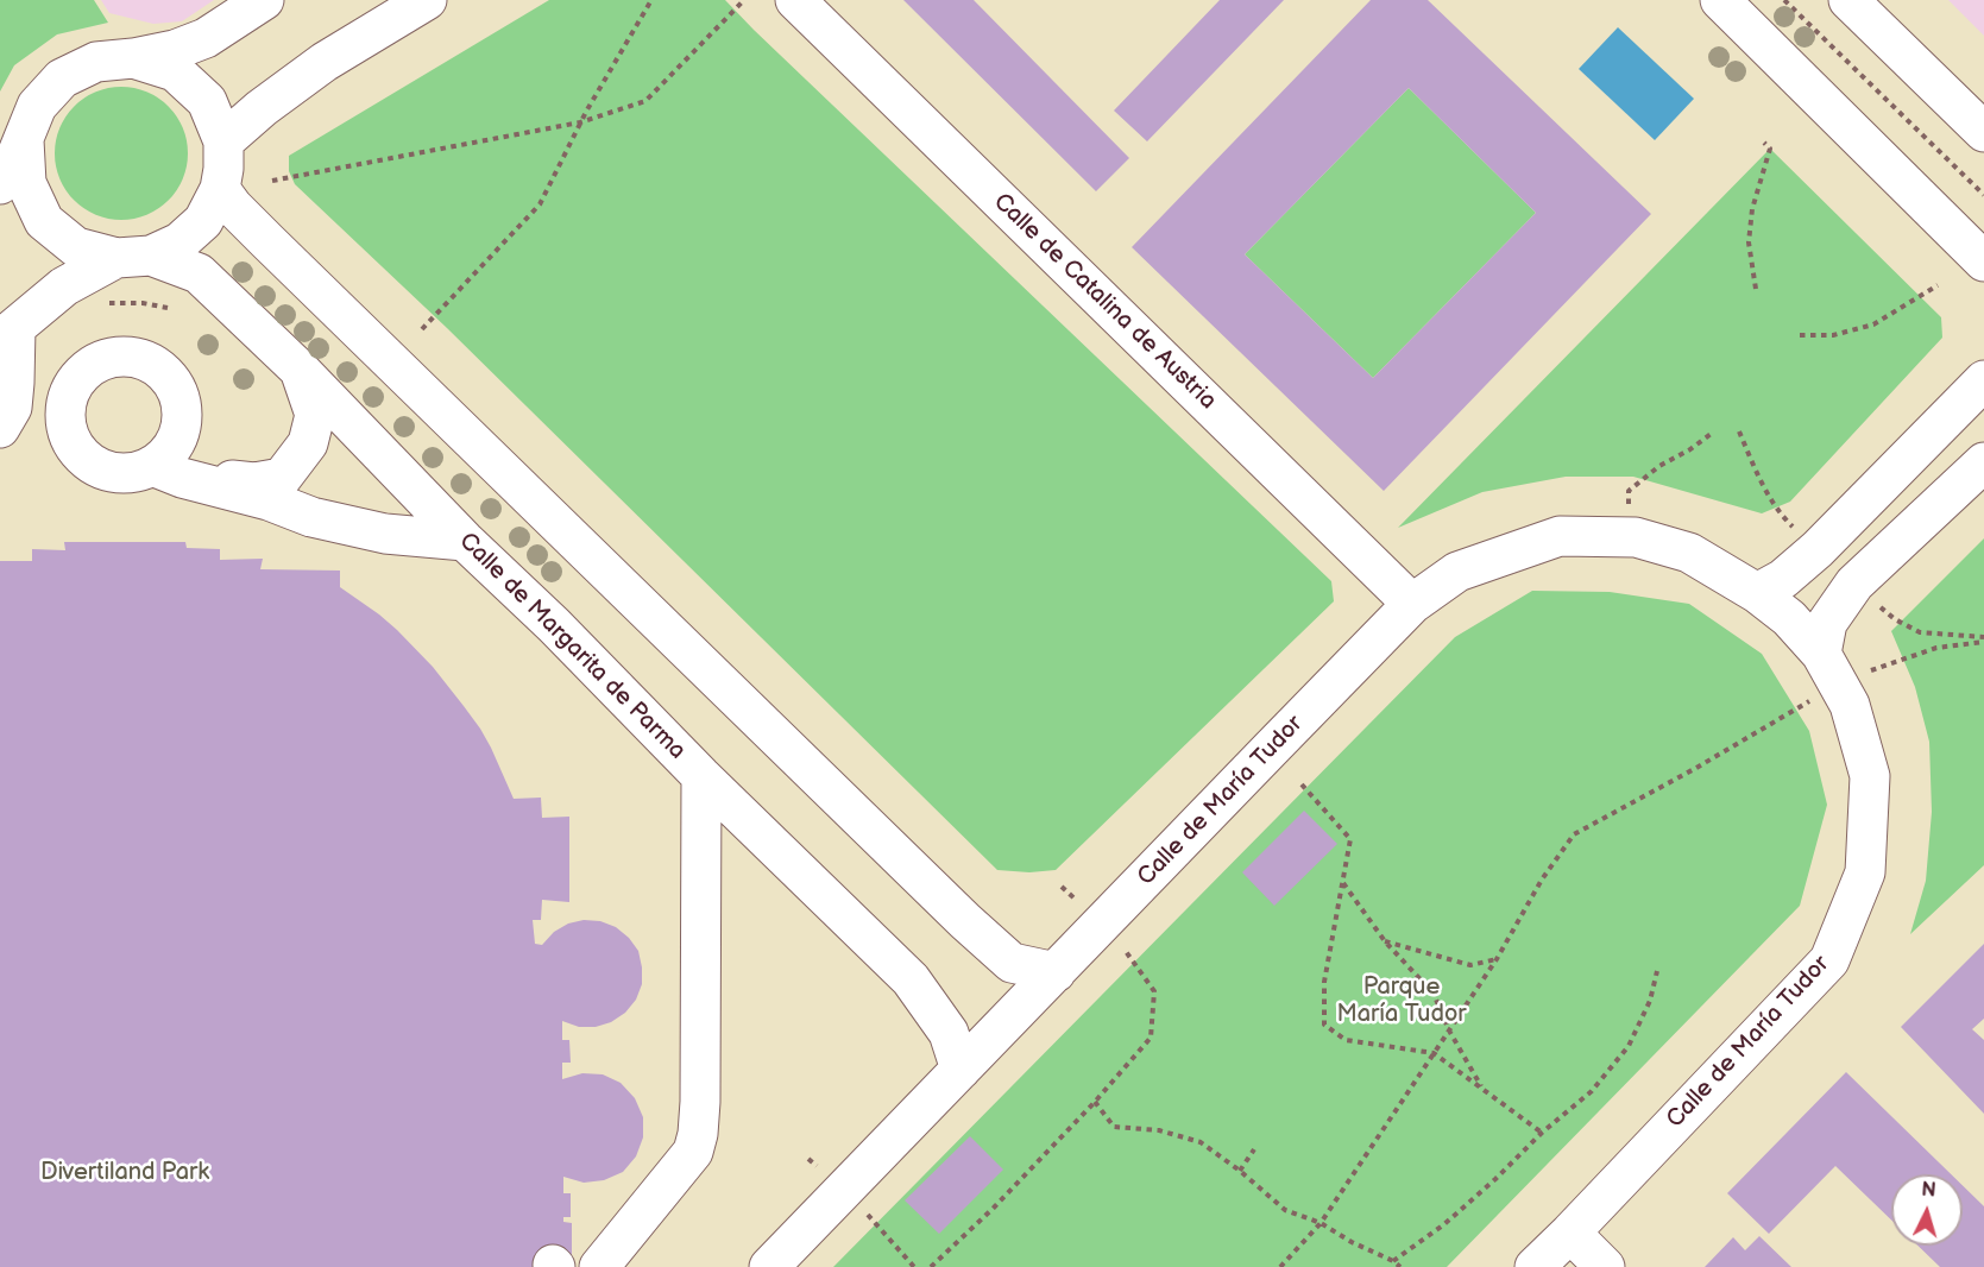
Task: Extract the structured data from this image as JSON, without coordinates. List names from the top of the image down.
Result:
{
  "streets": {
    "street": ["Calle de Catalina de Austria", "Calle de Margarita de Parma", "Calle de María Tudor"]
  },
  "crossings": [
    ["Calle de Catalina de Austria", "Calle de María Tudor"],
    ["Calle de Margarita de Parma", "Calle de María Tudor"]
  ],
  "parks": ["Parque María Tudor", "Divertiland Park"],
  "north": "top"
}
